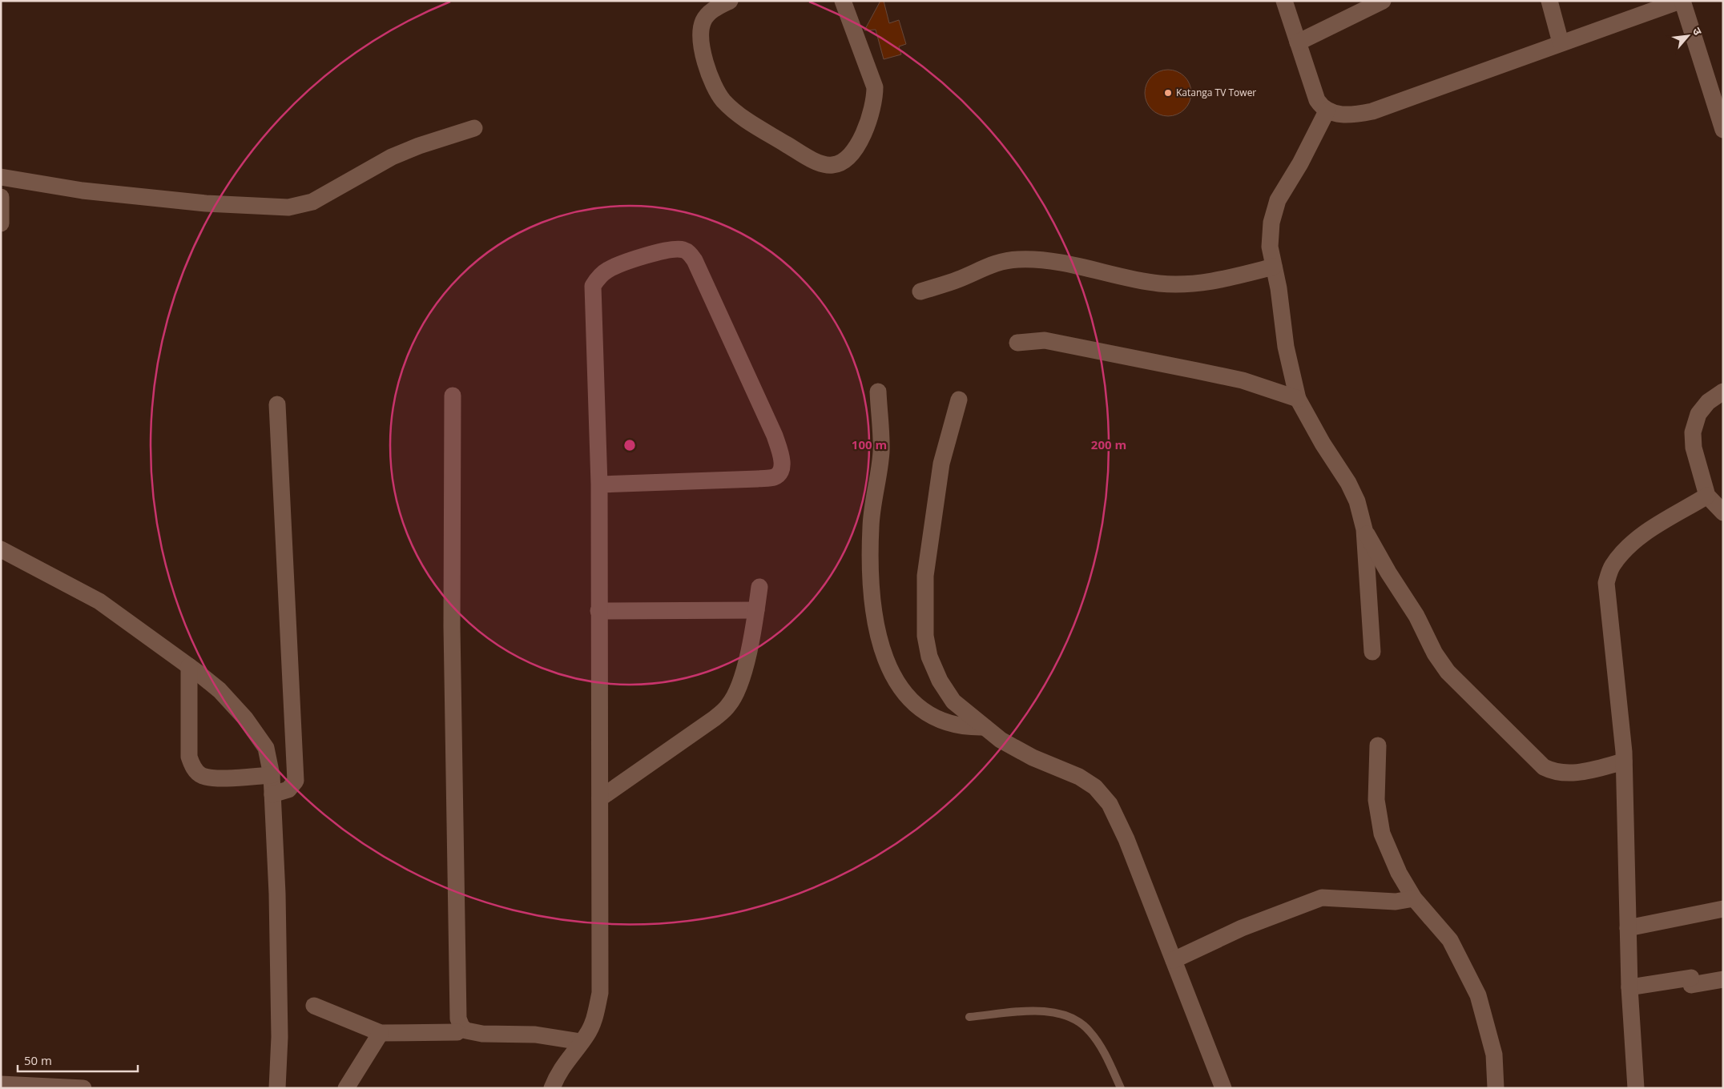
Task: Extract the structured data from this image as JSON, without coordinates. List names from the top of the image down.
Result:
{
  "places": ["Katanga TV Tower"],
  "scale_bar": "50 m",
  "north": "top right",
  "rings": ["100 m", "200 m"]
}
